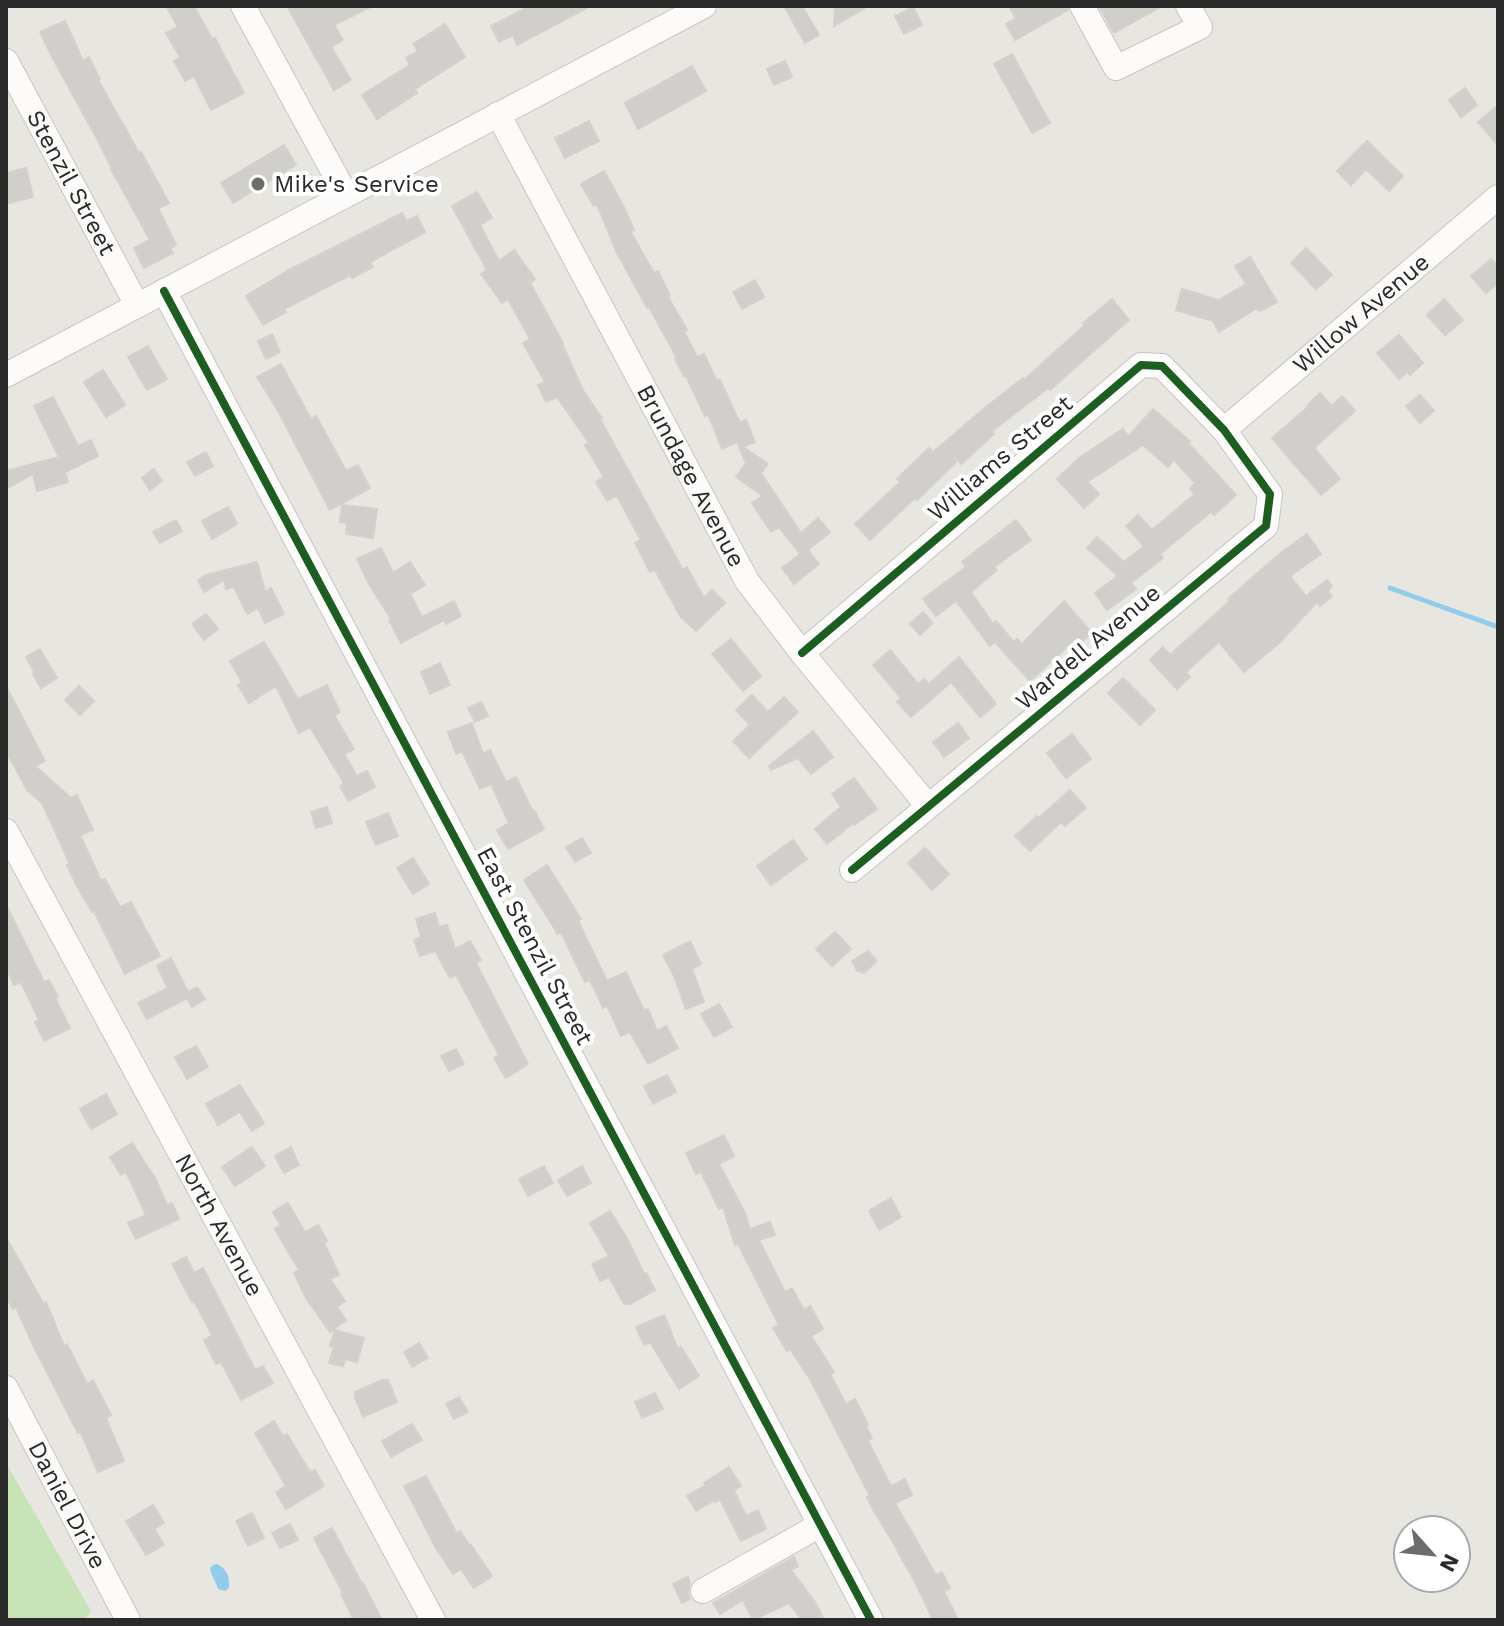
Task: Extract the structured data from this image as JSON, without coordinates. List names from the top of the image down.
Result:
{
  "streets": {
    "street": [
      "Stenzil Street",
      "Willow Avenue",
      "Williams Street",
      "Brundage Avenue",
      "Wardell Avenue",
      "East Stenzil Street",
      "North Avenue",
      "Daniel Drive"
    ]
  },
  "crossings": [
    ["Willow Avenue", "Williams Street"],
    ["Willow Avenue", "Wardell Avenue"],
    ["Williams Street", "Brundage Avenue"],
    ["Williams Street", "Wardell Avenue"],
    ["Brundage Avenue", "Wardell Avenue"]
  ],
  "places": ["Mike's Service"],
  "north": "bottom right"
}
